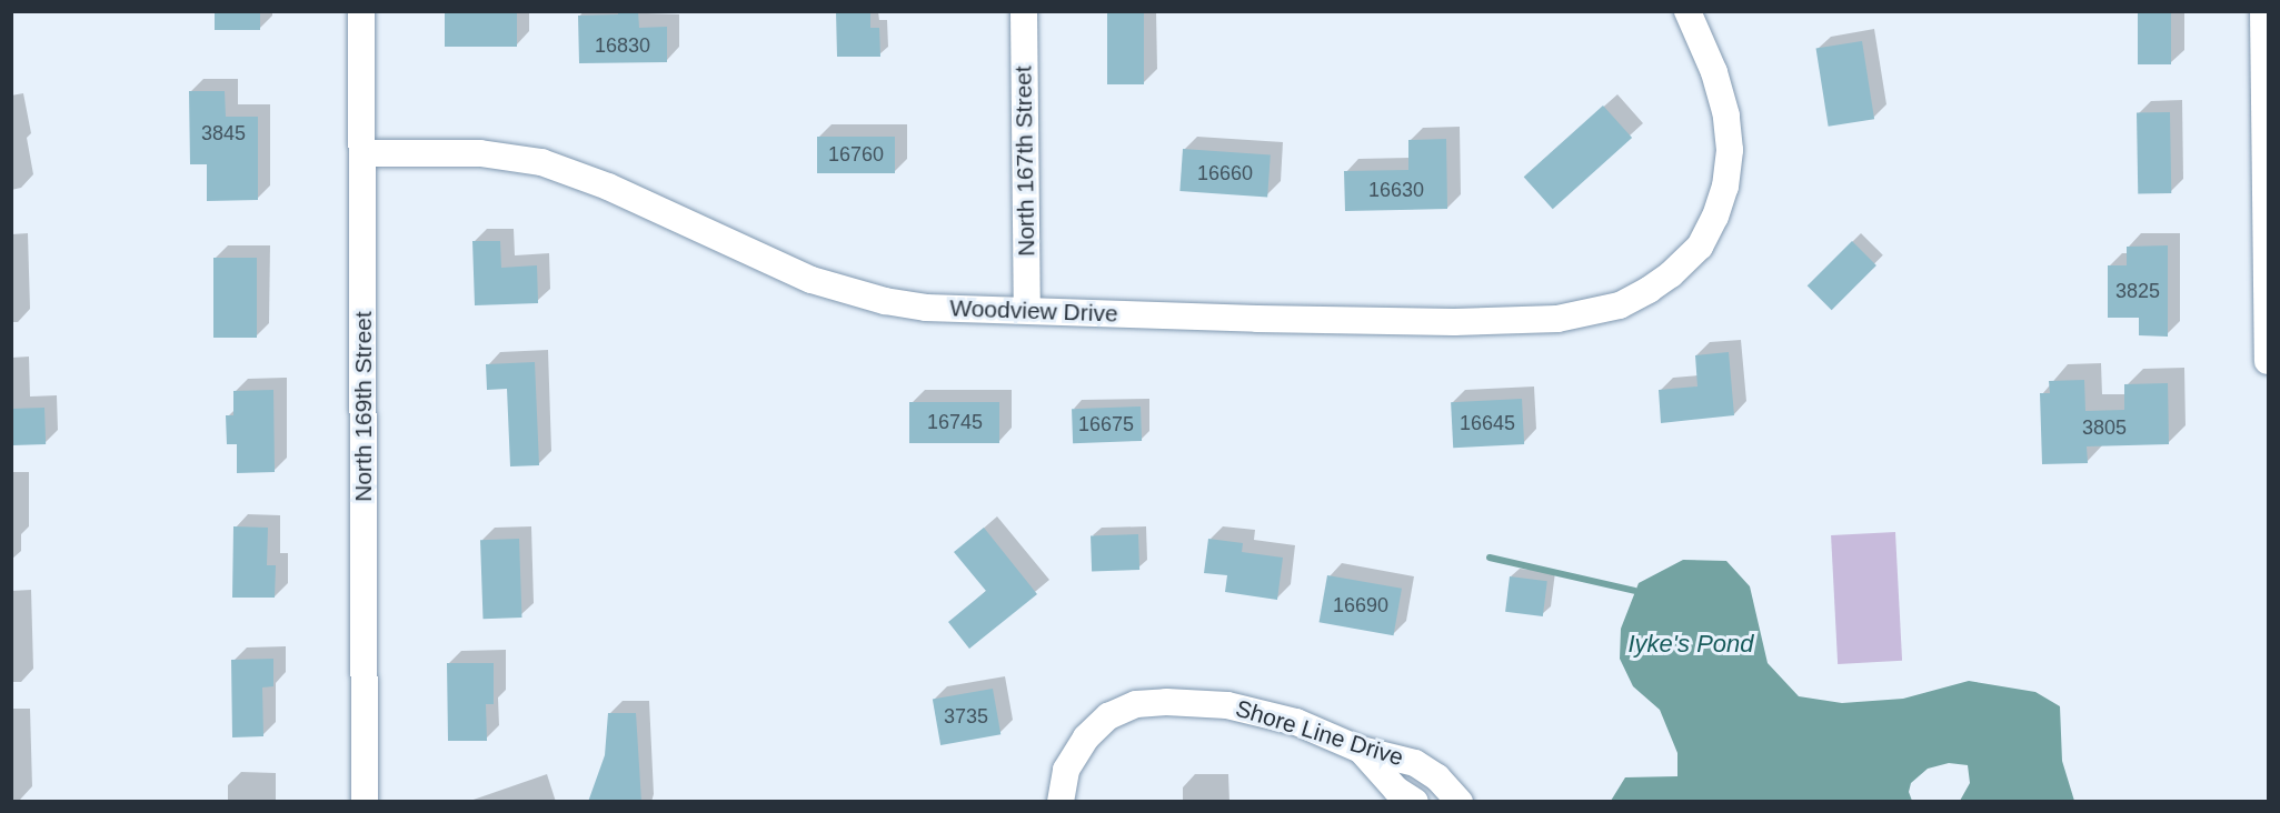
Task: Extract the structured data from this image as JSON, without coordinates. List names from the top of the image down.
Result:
{
  "streets": {
    "street": [
      "North 167th Street",
      "Woodview Drive",
      "North 169th Street",
      "Shore Line Drive"
    ]
  },
  "crossings": [
    ["North 167th Street", "Woodview Drive"],
    ["Woodview Drive", "North 169th Street"]
  ],
  "water": ["Iyke's Pond"],
  "house_numbers": [
    "16830",
    "3845",
    "16760",
    "16660",
    "16630",
    "3825",
    "16745",
    "16645",
    "16675",
    "3805",
    "16690",
    "3735"
  ]
}
